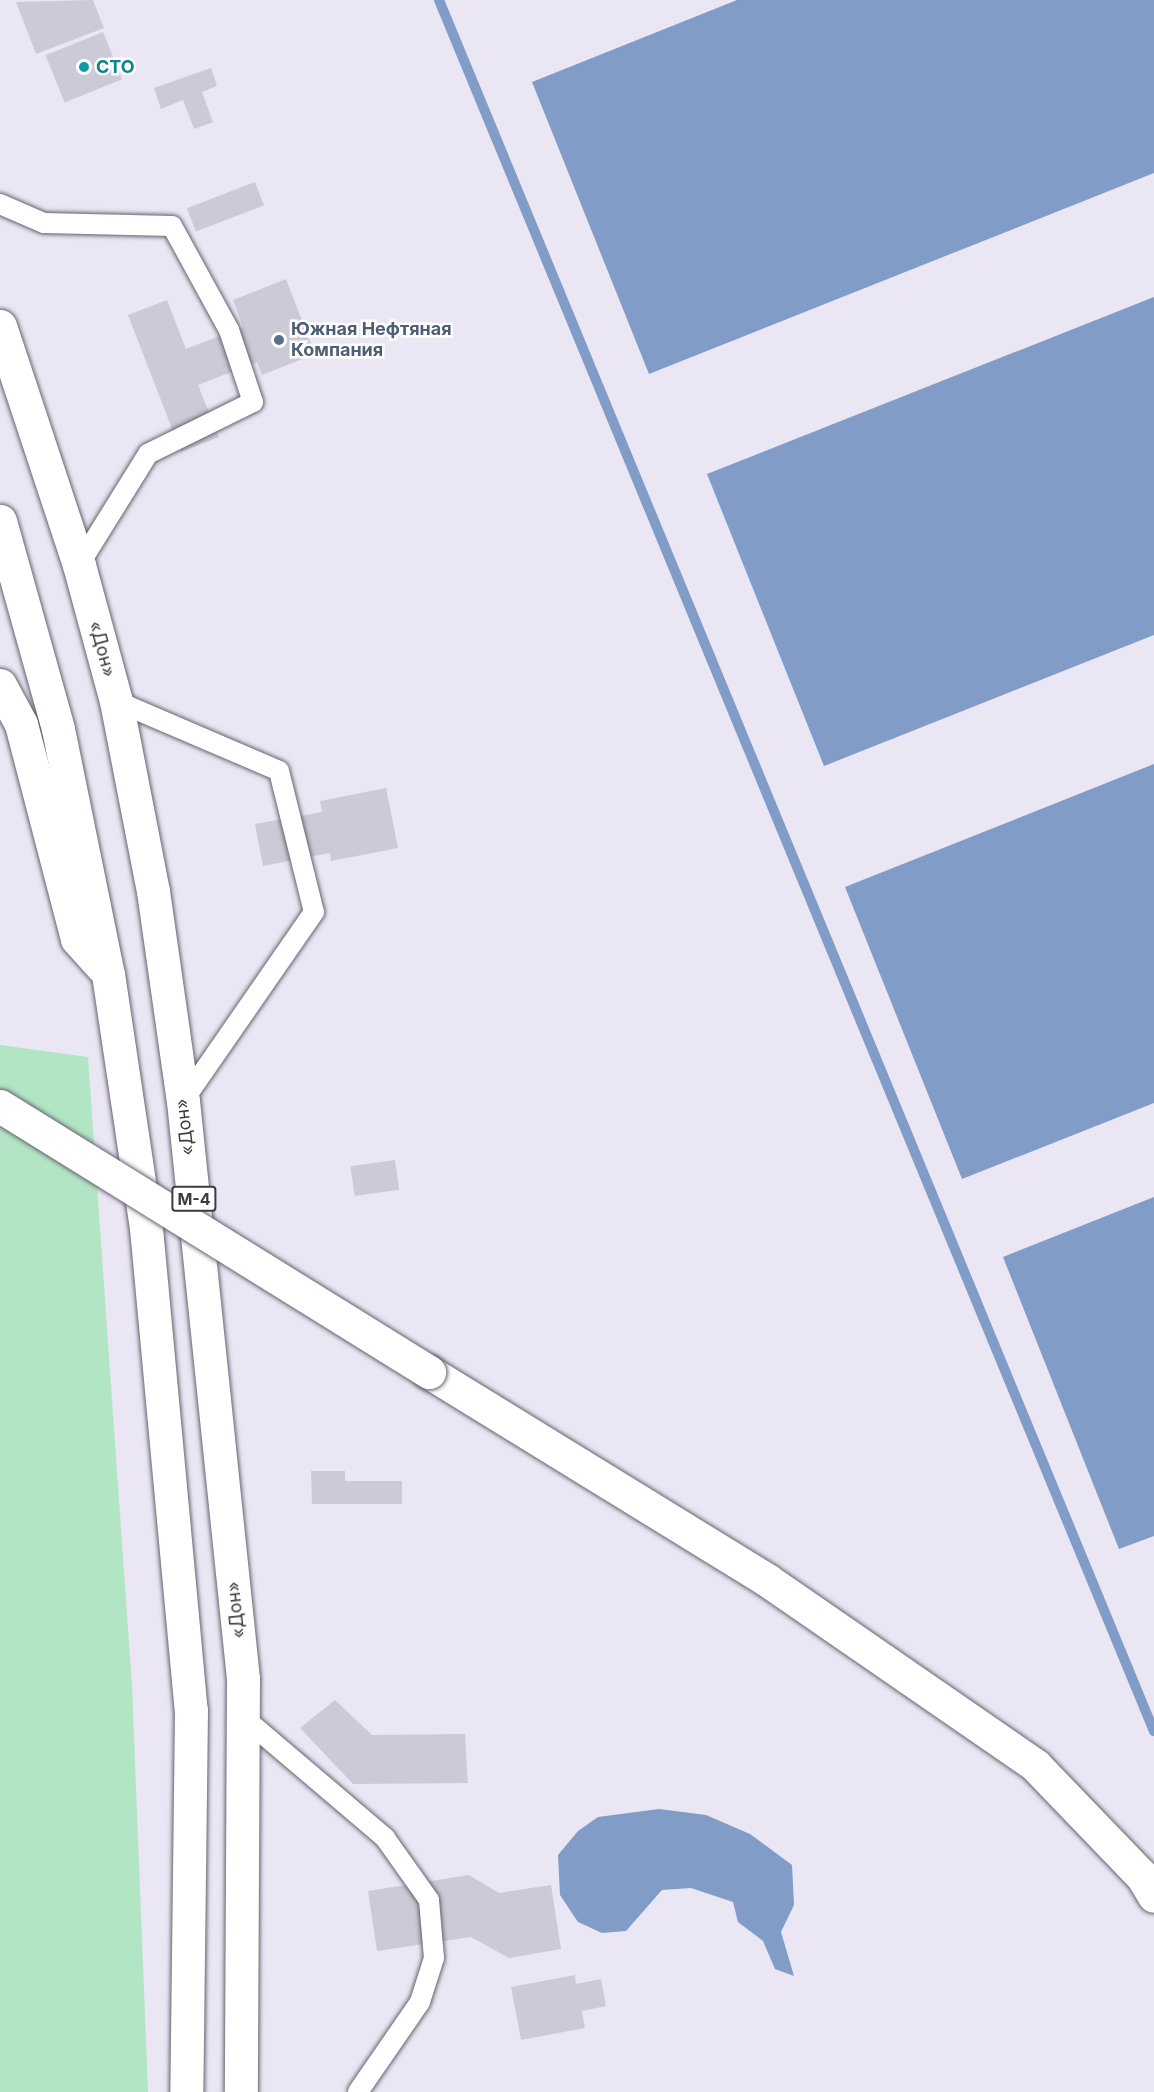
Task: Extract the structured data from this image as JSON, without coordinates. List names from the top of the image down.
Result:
{
  "streets": {
    "highway": ["«Дон»", "М-4"]
  },
  "places": ["СТО", "Южная Нефтяная Компания"]
}
